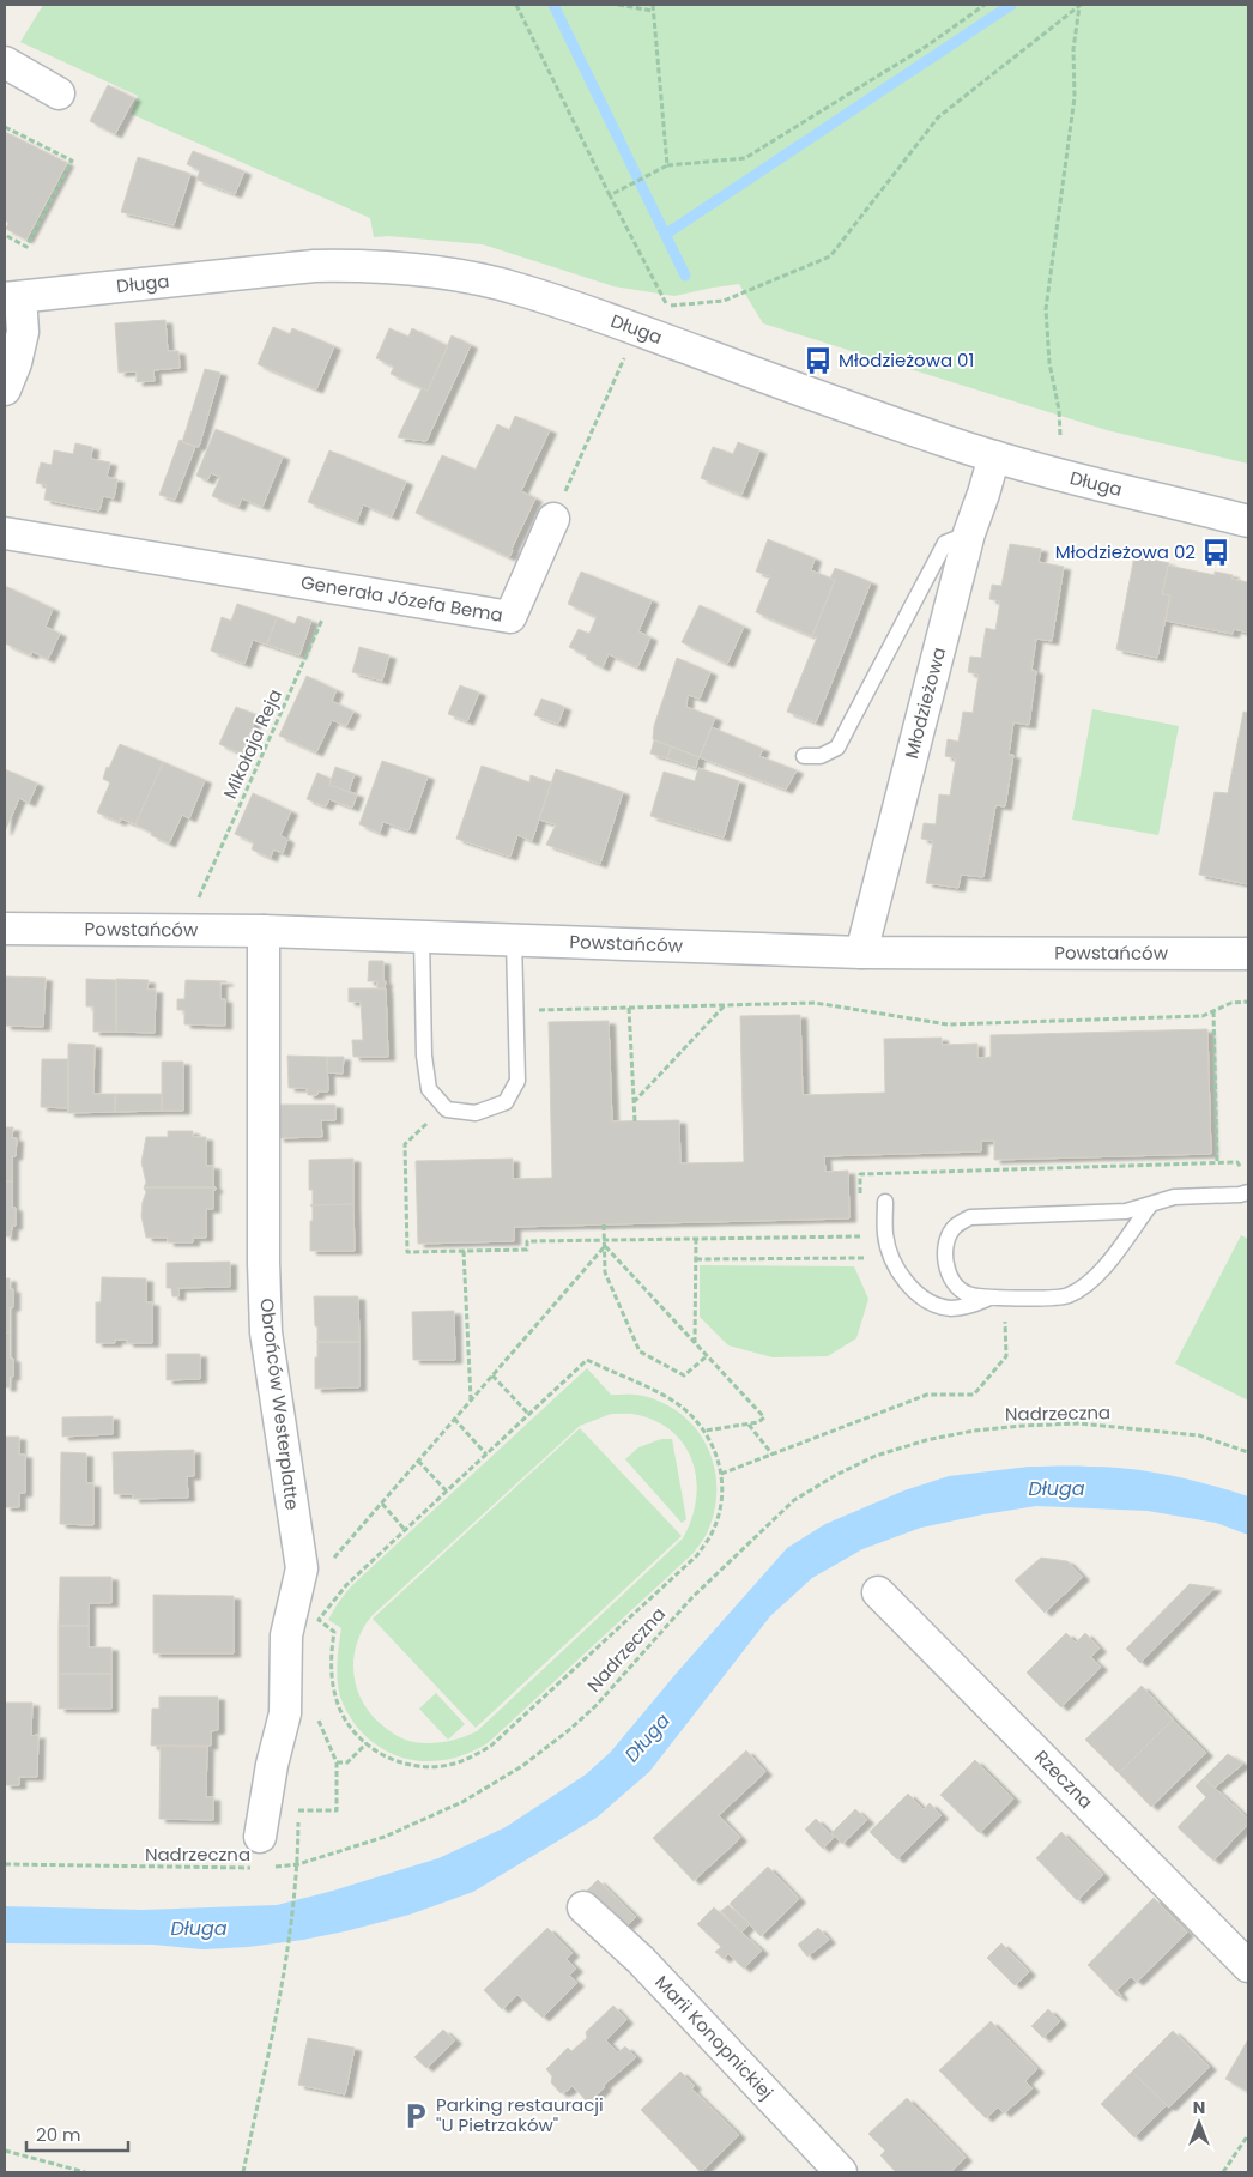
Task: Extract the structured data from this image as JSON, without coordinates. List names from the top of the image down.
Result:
{
  "streets": {
    "street": [
      "Długa",
      "Generała Józefa Bema",
      "Młodzieżowa",
      "Powstańców",
      "Obrońców Westerplatte",
      "Rzeczna",
      "Marii Konopnickiej"
    ],
    "path": ["Mikołaja Reja", "Nadrzeczna"]
  },
  "crossings": [
    ["Długa", "Młodzieżowa"],
    ["Generała Józefa Bema", "Mikołaja Reja"],
    ["Młodzieżowa", "Powstańców"],
    ["Powstańców", "Obrońców Westerplatte"]
  ],
  "water": ["Długa"],
  "places": {
    "bus stop": ["Młodzieżowa 01", "Młodzieżowa 02"],
    "parking": ["Parking restauracji \"U Pietrzaków\""]
  },
  "scale_bar": "20 m",
  "north": "top"
}
